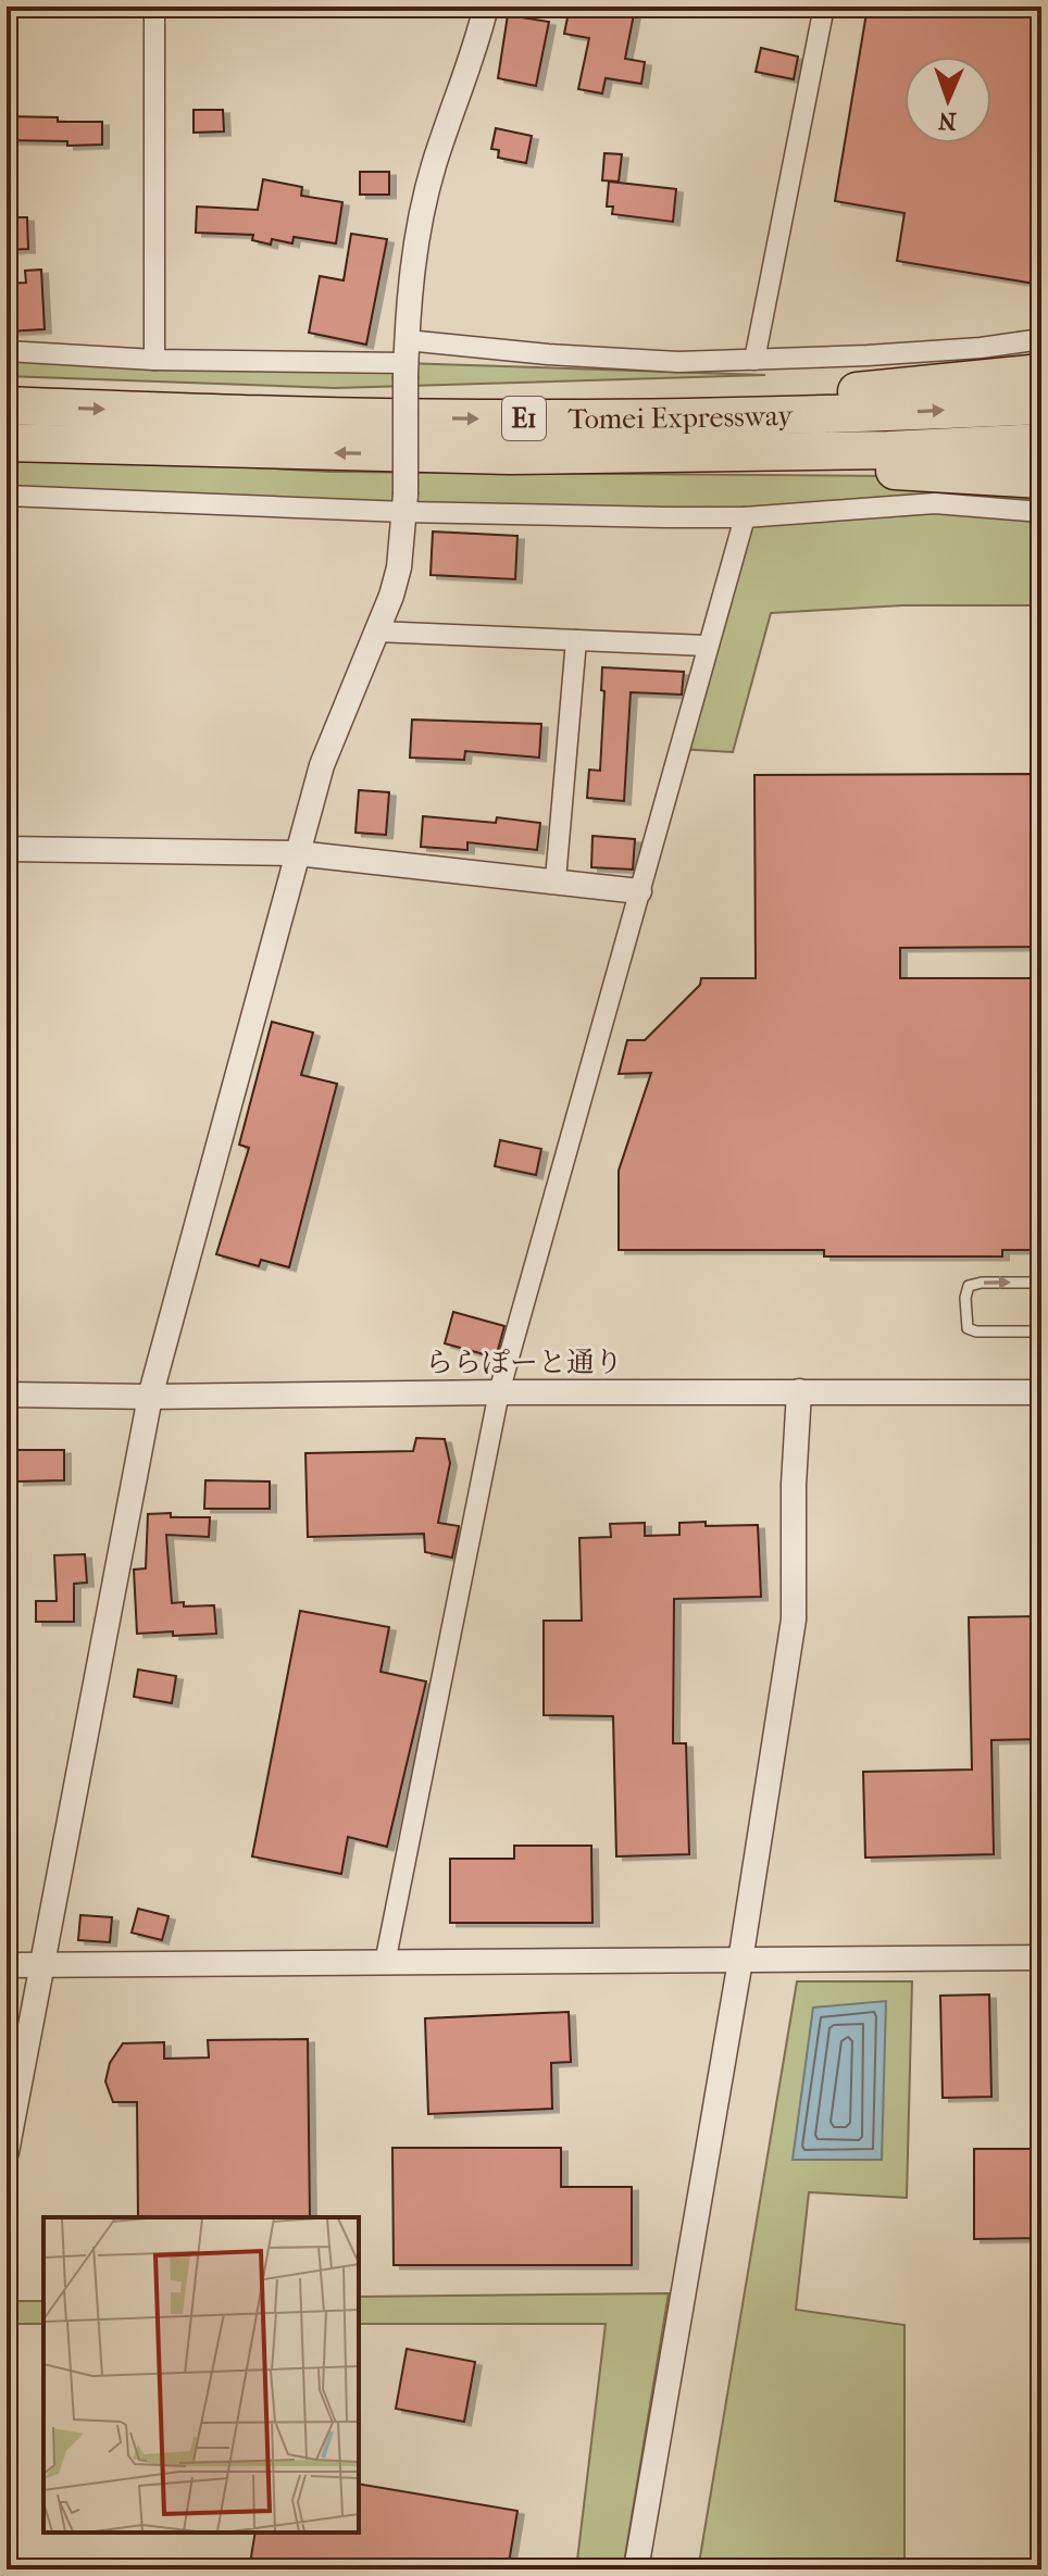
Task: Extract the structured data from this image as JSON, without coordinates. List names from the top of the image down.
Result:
{
  "streets": {
    "highway": ["Tomei Expressway", "E1"],
    "street": ["ららぽーと通り"]
  },
  "north": "bottom"
}
